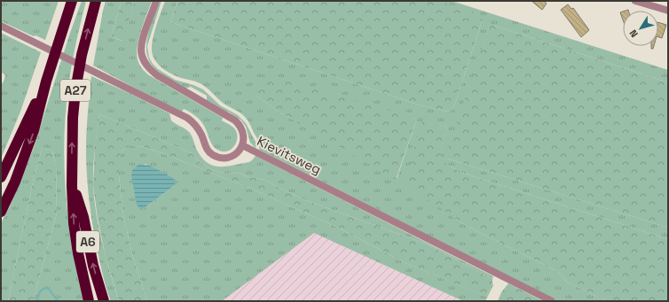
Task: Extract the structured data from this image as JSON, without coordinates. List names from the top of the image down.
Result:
{
  "streets": {
    "highway": ["A27", "A6"],
    "street": ["Kievitsweg"]
  },
  "crossings": [
    ["A27", "A6"]
  ],
  "north": "bottom left"
}
